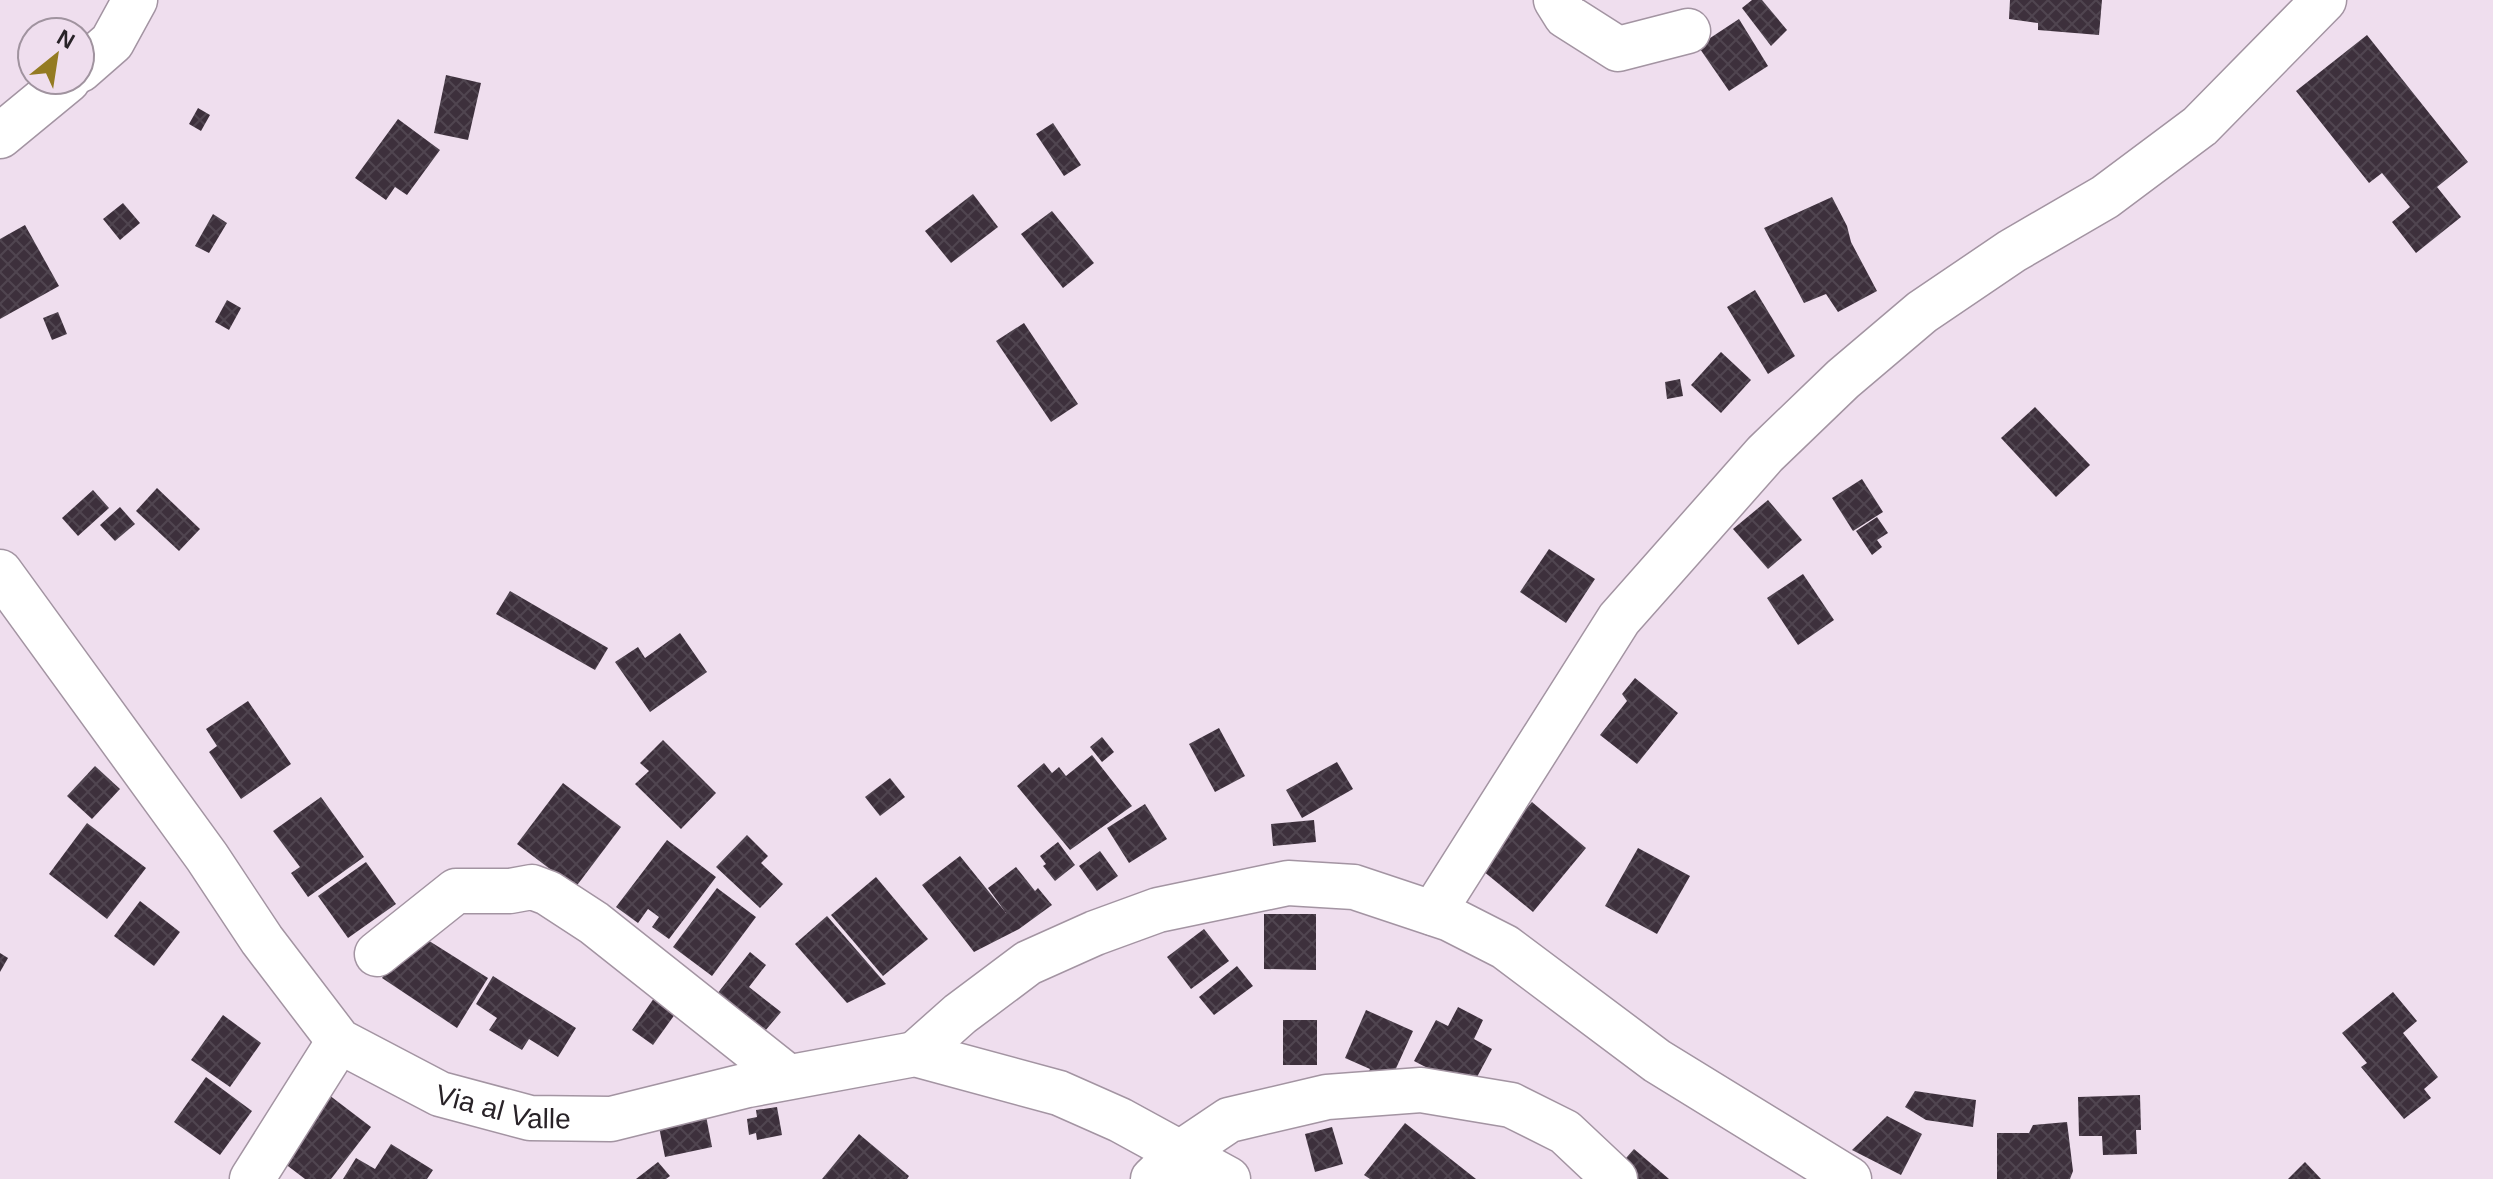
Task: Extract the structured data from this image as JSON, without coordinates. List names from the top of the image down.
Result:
{
  "streets": {
    "street": ["Via al Valle"]
  },
  "north": "top right"
}
